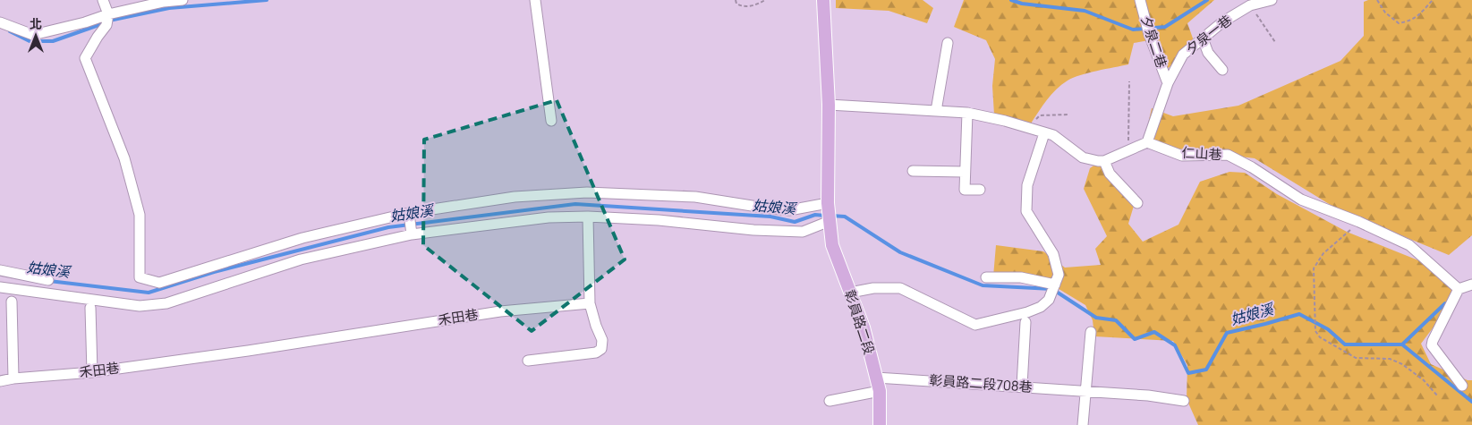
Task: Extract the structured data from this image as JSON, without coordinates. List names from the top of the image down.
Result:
{
  "streets": {
    "main road": ["彰員路二段"],
    "street": [
      "夕泉一巷",
      "夕泉二巷",
      "仁山巷",
      "禾田巷",
      "彰員路二段708巷"
    ]
  },
  "crossings": [
    ["夕泉一巷", "夕泉二巷"],
    ["夕泉一巷", "仁山巷"],
    ["彰員路二段", "彰員路二段708巷"]
  ],
  "water": ["姑娘溪"],
  "north": "top"
}
